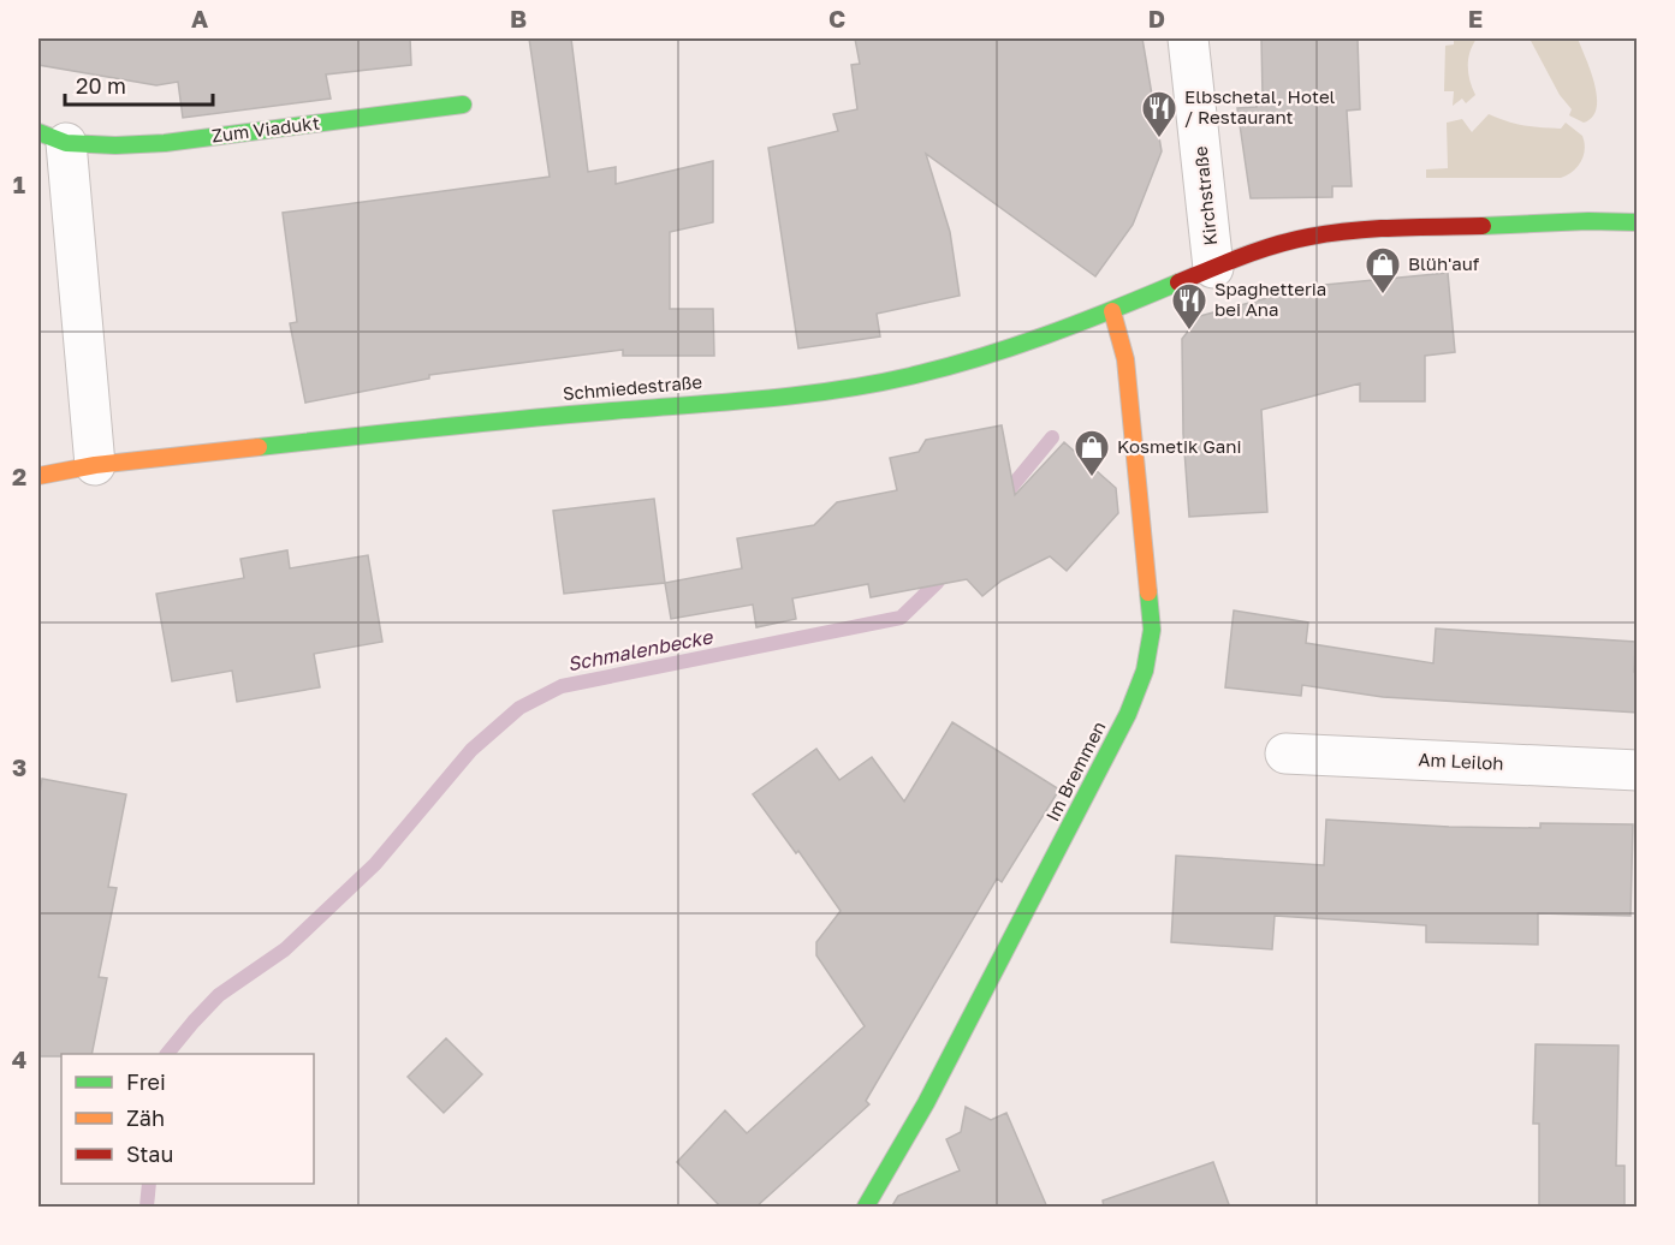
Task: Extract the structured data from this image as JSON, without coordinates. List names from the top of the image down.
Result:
{
  "streets": {
    "main road": ["Zum Viadukt", "Schmiedestraße", "Im Bremmen"],
    "street": ["Kirchstraße", "Am Leiloh"]
  },
  "crossings": [
    ["Zum Viadukt", "Schmiedestraße"],
    ["Kirchstraße", "Schmiedestraße"],
    ["Schmiedestraße", "Im Bremmen"]
  ],
  "water": ["Schmalenbecke"],
  "places": {
    "restaurant": ["Elbschetal, Hotel / Restaurant", "Spaghetteria bei Ana"],
    "shop": ["Blüh'auf", "Kosmetik Gani"]
  },
  "legend": ["Frei", "Zäh", "Stau"],
  "scale_bar": "20 m",
  "grid": {
    "columns": [
      "A",
      "B",
      "C",
      "D",
      "E"
    ],
    "rows": [
      "1",
      "2",
      "3",
      "4"
    ]
  }
}
